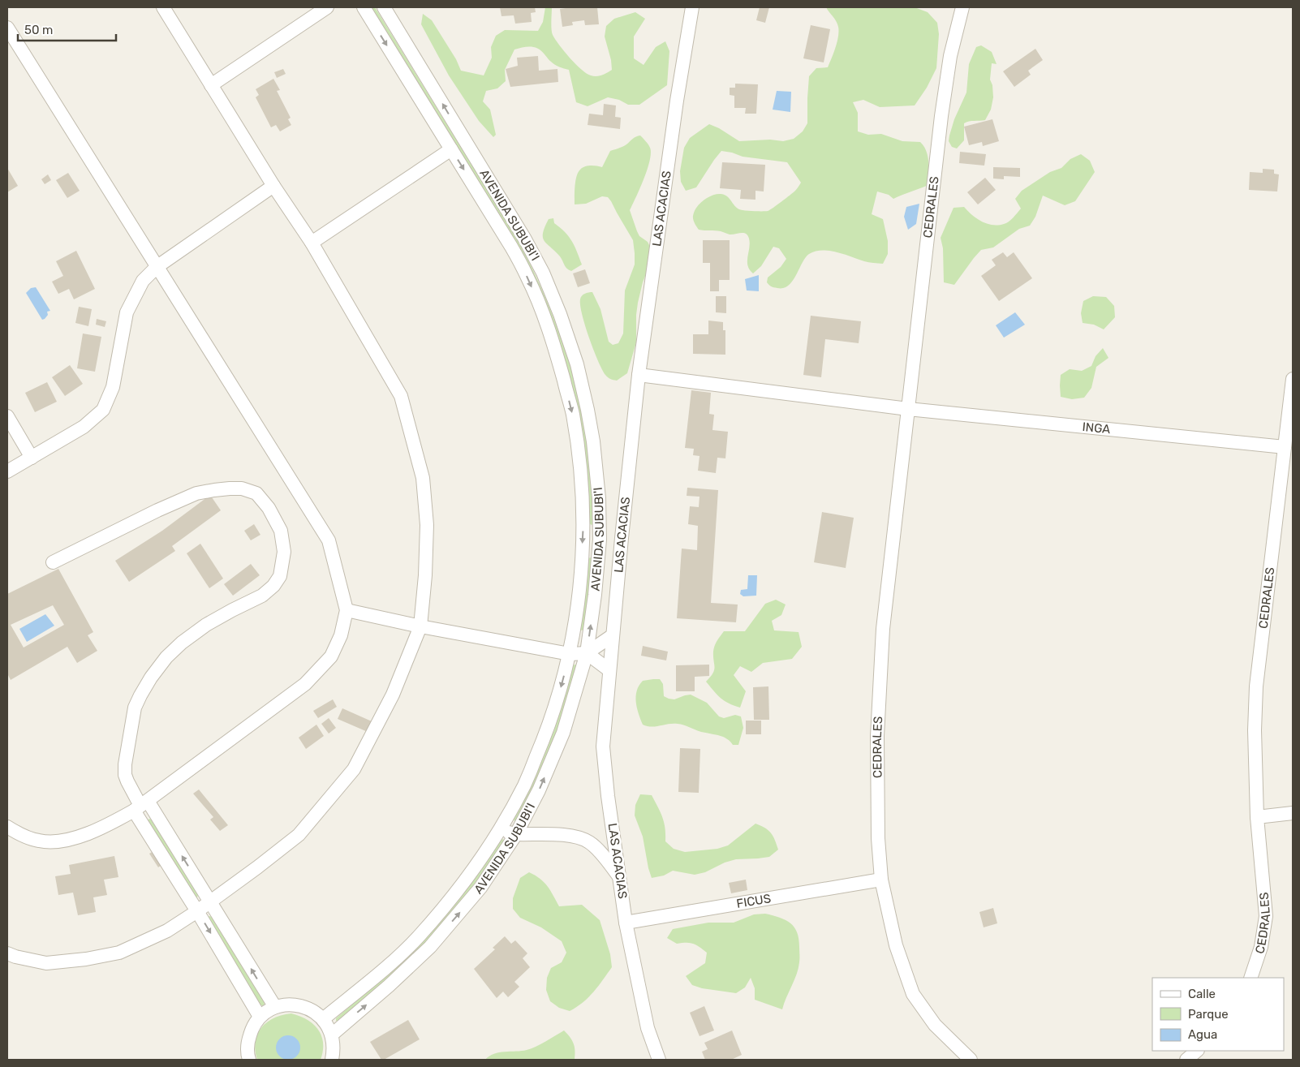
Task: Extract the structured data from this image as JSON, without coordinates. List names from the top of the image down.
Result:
{
  "streets": {
    "street": [
      "CEDRALES",
      "LAS ACACIAS",
      "AVENIDA SUBUBI'I",
      "INGA",
      "FICUS"
    ]
  },
  "crossings": [
    ["CEDRALES", "INGA"],
    ["CEDRALES", "FICUS"],
    ["LAS ACACIAS", "FICUS"]
  ],
  "legend": ["Calle", "Parque", "Agua"],
  "scale_bar": "50 m"
}
